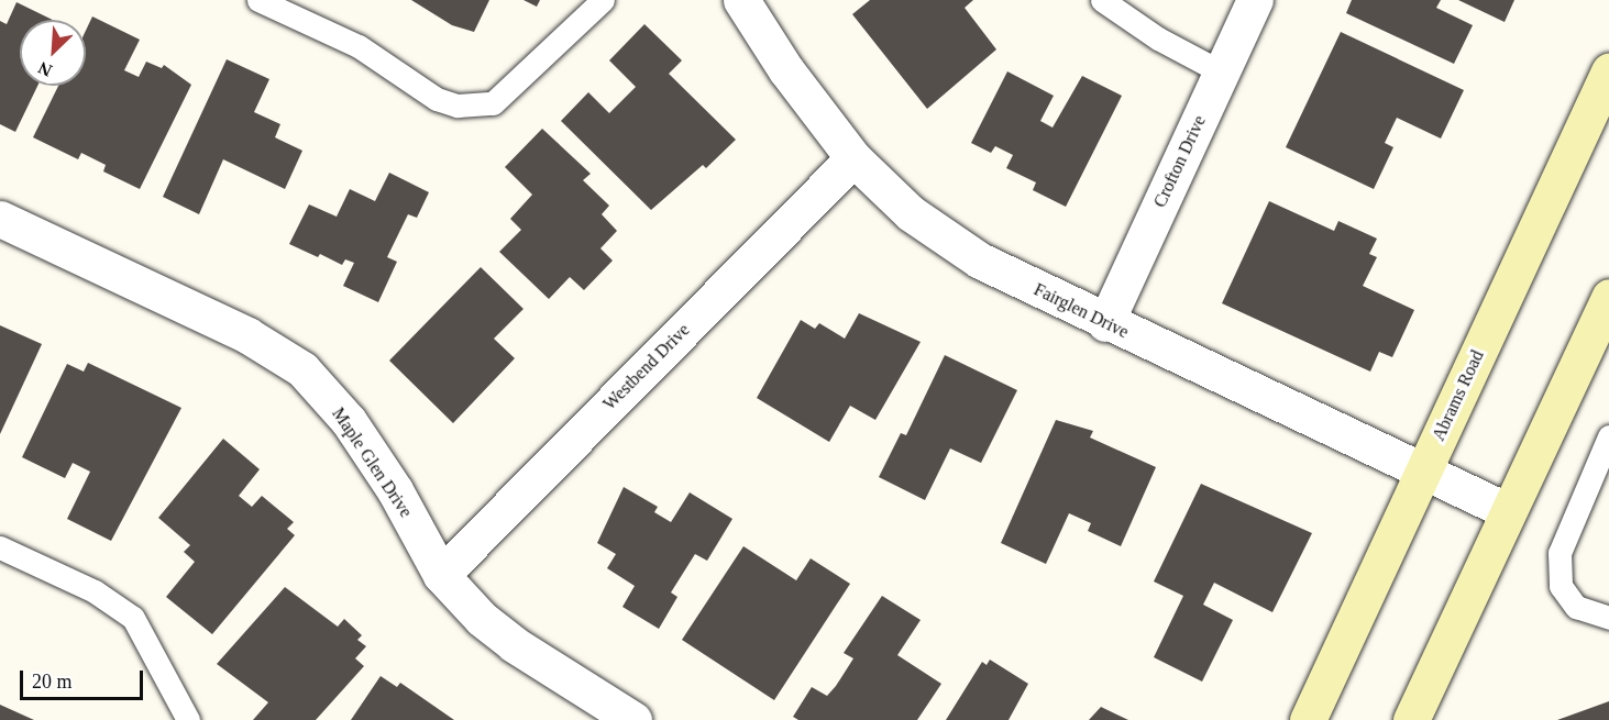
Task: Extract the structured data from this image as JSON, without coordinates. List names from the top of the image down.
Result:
{
  "streets": {
    "main road": ["Abrams Road"],
    "street": [
      "Crofton Drive",
      "Fairglen Drive",
      "Westbend Drive",
      "Maple Glen Drive"
    ]
  },
  "crossings": [
    ["Crofton Drive", "Fairglen Drive"],
    ["Fairglen Drive", "Westbend Drive"],
    ["Fairglen Drive", "Abrams Road"],
    ["Westbend Drive", "Maple Glen Drive"]
  ],
  "scale_bar": "20 m",
  "north": "bottom left"
}
